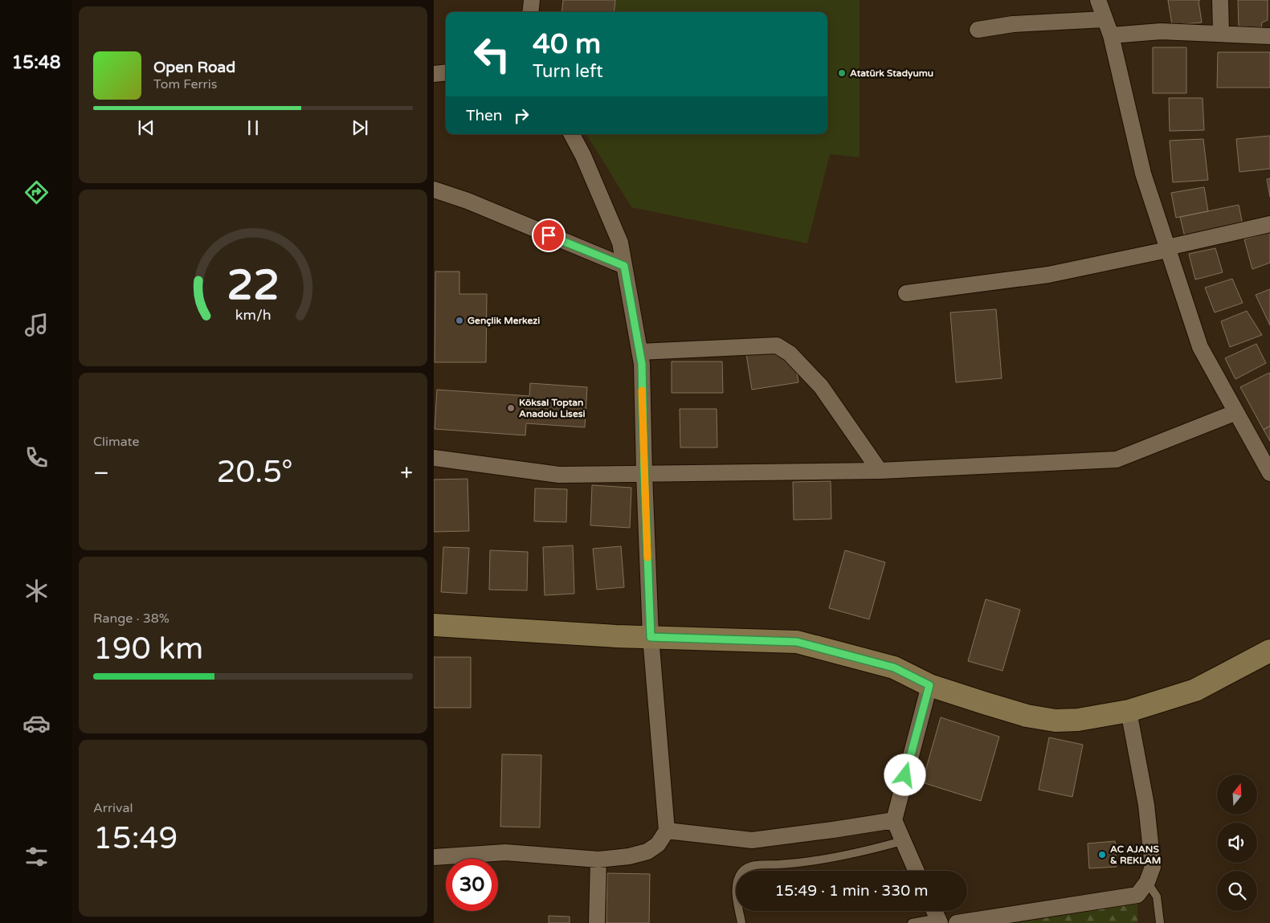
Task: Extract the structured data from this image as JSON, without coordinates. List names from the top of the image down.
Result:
{
  "places": [
    "Atatürk Stadyumu",
    "Gençlik Merkezi",
    "Köksal Toptan Anadolu Lisesi",
    "AC AJANS & REKLAM"
  ],
  "north": "top",
  "page": {
    "tabs": "15:48",
    "turn": ["40 m", "Turn left"],
    "song": ["Open Road", "Tom Ferris"],
    "then": "Then",
    "tile": [
      "Climate",
      ["Range · 38%", "190 km"],
      ["Arrival", "15:49"]
    ],
    "heat": ["−", "20.5°", "+"],
    "limit": "30",
    "trip": "15:49 · 1 min · 330 m",
    "gauge": ["22", "km/h"]
  }
}
